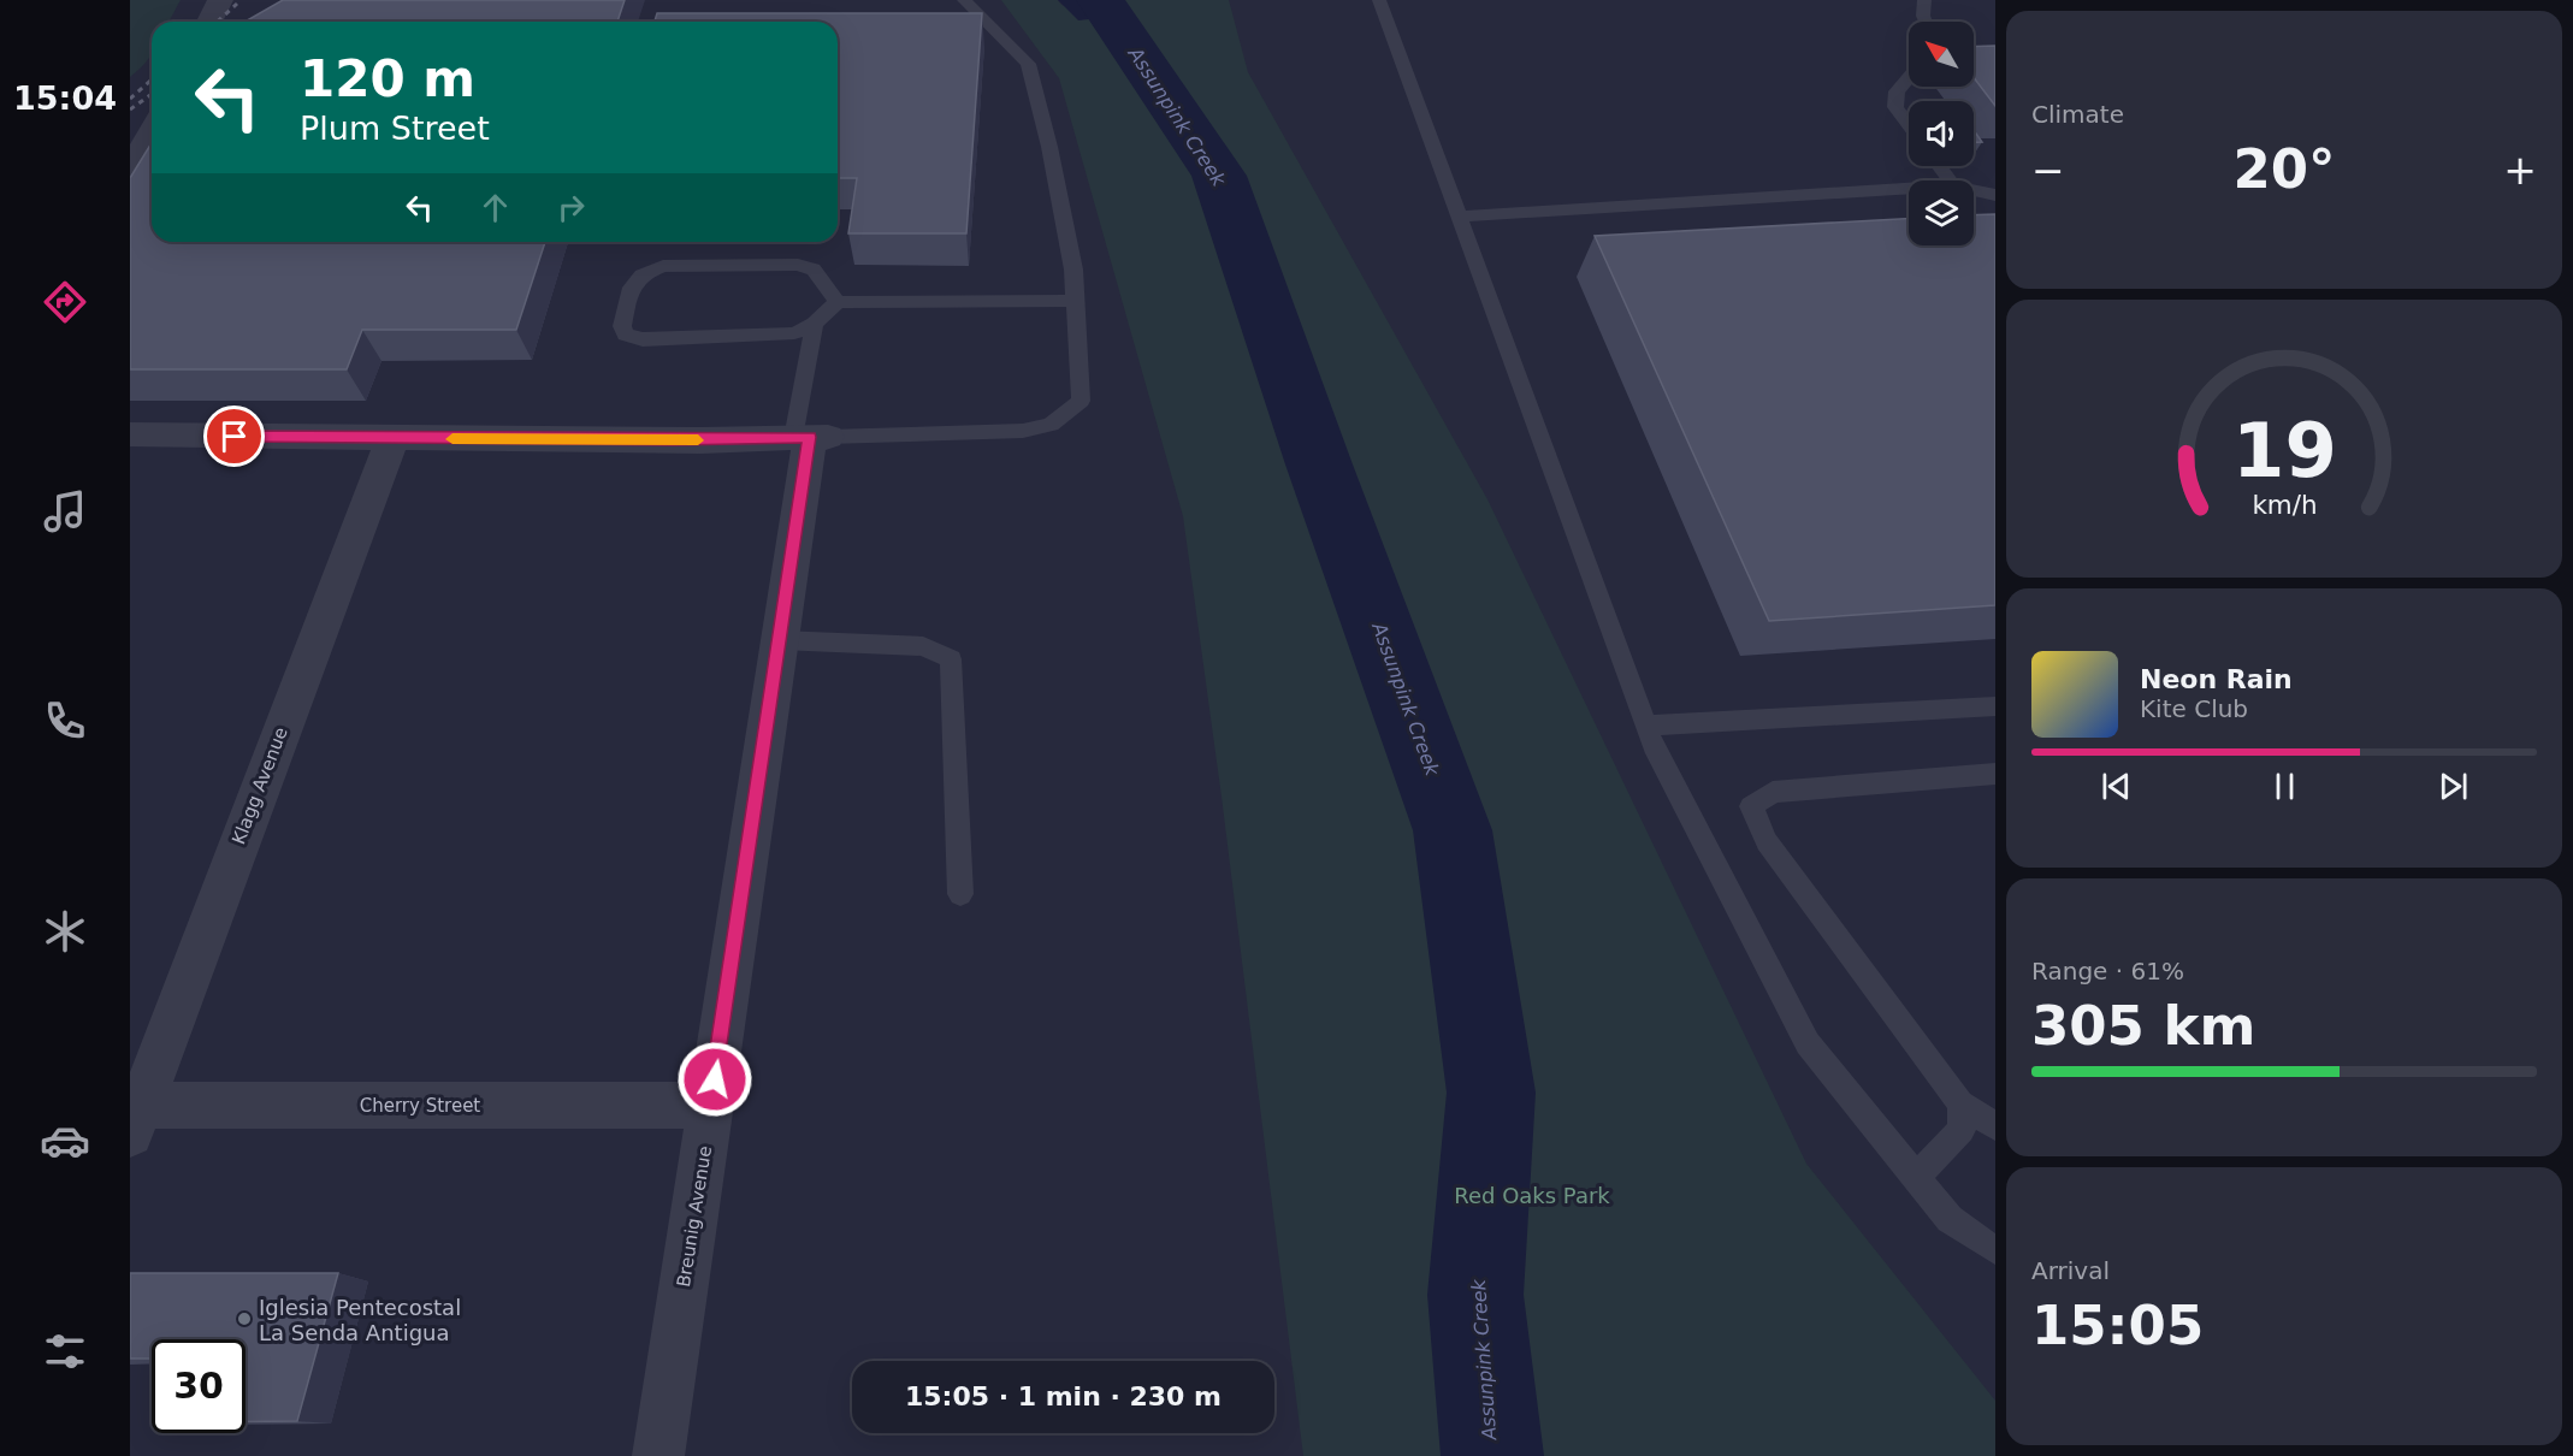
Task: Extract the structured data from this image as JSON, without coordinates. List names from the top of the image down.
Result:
{
  "streets": {
    "street": ["Klagg Avenue", "Cherry Street", "Breunig Avenue"]
  },
  "crossings": [
    ["Klagg Avenue", "Cherry Street"],
    ["Cherry Street", "Breunig Avenue"]
  ],
  "water": ["Assunpink Creek"],
  "parks": ["Red Oaks Park"],
  "places": ["Iglesia Pentecostal La Senda Antigua"],
  "north": "top left",
  "page": {
    "tabs": "15:04",
    "tile": [
      "Climate",
      ["Range · 61%", "305 km"],
      ["Arrival", "15:05"]
    ],
    "turn": ["120 m", "Plum Street"],
    "heat": ["−", "20°", "+"],
    "song": ["Neon Rain", "Kite Club"],
    "limit": "30",
    "trip": "15:05 · 1 min · 230 m",
    "gauge": ["19", "km/h"]
  }
}
